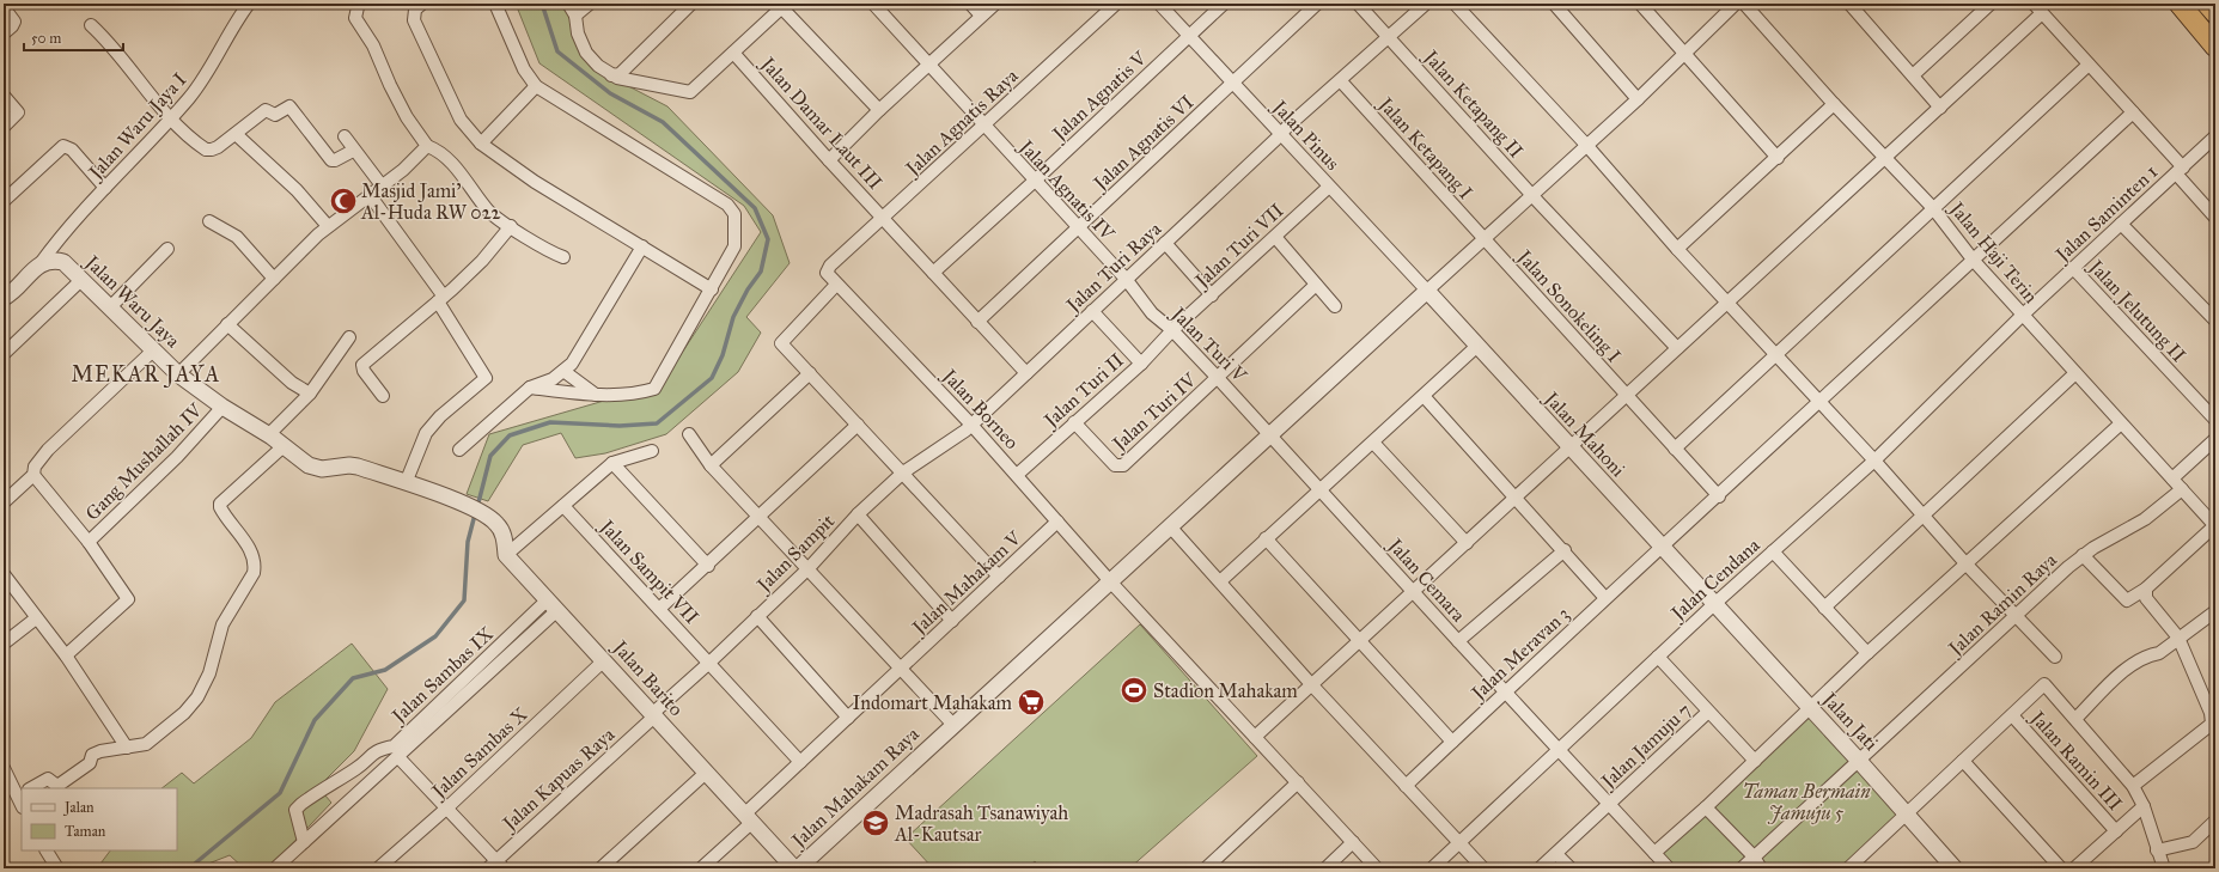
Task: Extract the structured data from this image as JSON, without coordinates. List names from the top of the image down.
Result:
{
  "streets": {
    "street": [
      "Jalan Agnatis V",
      "Jalan Ketapang II",
      "Jalan Agnatis Raya",
      "Jalan Damar Laut III",
      "Jalan Waru Jaya I",
      "Jalan Pinus",
      "Jalan Agnatis VI",
      "Jalan Ketapang I",
      "Jalan Agnatis IV",
      "Jalan Saminten 1",
      "Jalan Turi VII",
      "Jalan Haji Terin",
      "Jalan Turi Raya",
      "Jalan Waru Jaya",
      "Jalan Sonokeling I",
      "Jalan Jelutung II",
      "Jalan Turi V",
      "Jalan Turi II",
      "Jalan Borneo",
      "Jalan Turi IV",
      "Jalan Mahoni",
      "Gang Mushallah IV",
      "Jalan Sampit",
      "Jalan Sampit VII",
      "Jalan Cendana",
      "Jalan Cemara",
      "Jalan Mahakam V",
      "Jalan Ramin Raya",
      "Jalan Meravan 3",
      "Jalan Sambas IX",
      "Jalan Barito",
      "Jalan Jati",
      "Jalan Jamuju 7",
      "Jalan Sambas X",
      "Jalan Ramin III",
      "Jalan Kapuas Raya",
      "Jalan Mahakam Raya"
    ]
  },
  "crossings": [
    ["Jalan Agnatis V", "Jalan Pinus"],
    ["Jalan Agnatis V", "Jalan Agnatis IV"],
    ["Jalan Ketapang II", "Jalan Turi Raya"],
    ["Jalan Agnatis Raya", "Jalan Damar Laut III"],
    ["Jalan Agnatis Raya", "Jalan Agnatis IV"],
    ["Jalan Agnatis Raya", "Jalan Borneo"],
    ["Jalan Waru Jaya I", "Jalan Waru Jaya"],
    ["Jalan Pinus", "Jalan Agnatis VI"],
    ["Jalan Pinus", "Jalan Turi VII"],
    ["Jalan Pinus", "Jalan Turi Raya"],
    ["Jalan Pinus", "Jalan Mahoni"],
    ["Jalan Pinus", "Jalan Mahakam Raya"],
    ["Jalan Agnatis VI", "Jalan Agnatis IV"],
    ["Jalan Ketapang I", "Jalan Turi Raya"],
    ["Jalan Ketapang I", "Jalan Sonokeling I"],
    ["Jalan Agnatis IV", "Jalan Turi Raya"],
    ["Jalan Agnatis IV", "Jalan Turi V"],
    ["Jalan Saminten 1", "Jalan Haji Terin"],
    ["Jalan Saminten 1", "Jalan Jelutung II"],
    ["Jalan Saminten 1", "Jalan Cendana"],
    ["Jalan Turi VII", "Jalan Turi V"],
    ["Jalan Turi VII", "Jalan Turi II"],
    ["Jalan Haji Terin", "Jalan Cendana"],
    ["Jalan Haji Terin", "Jalan Ramin Raya"],
    ["Jalan Haji Terin", "Jalan Meravan 3"],
    ["Jalan Turi Raya", "Jalan Turi V"],
    ["Jalan Turi Raya", "Jalan Borneo"],
    ["Jalan Turi Raya", "Jalan Sampit"],
    ["Jalan Waru Jaya", "Gang Mushallah IV"],
    ["Jalan Waru Jaya", "Jalan Barito"],
    ["Jalan Sonokeling I", "Jalan Meravan 3"],
    ["Jalan Turi V", "Jalan Turi II"],
    ["Jalan Turi V", "Jalan Turi IV"],
    ["Jalan Turi V", "Jalan Cemara"],
    ["Jalan Turi V", "Jalan Mahakam Raya"],
    ["Jalan Turi II", "Jalan Borneo"],
    ["Jalan Turi II", "Jalan Turi IV"],
    ["Jalan Borneo", "Jalan Sampit"],
    ["Jalan Borneo", "Jalan Mahakam V"],
    ["Jalan Borneo", "Jalan Mahakam Raya"],
    ["Jalan Mahoni", "Jalan Cendana"],
    ["Jalan Mahoni", "Jalan Meravan 3"],
    ["Jalan Mahoni", "Jalan Jati"],
    ["Jalan Mahoni", "Jalan Mahakam Raya"],
    ["Jalan Sampit", "Jalan Sampit VII"],
    ["Jalan Sampit", "Jalan Barito"],
    ["Jalan Sampit", "Jalan Kapuas Raya"],
    ["Jalan Sampit VII", "Jalan Mahakam V"],
    ["Jalan Cendana", "Jalan Cemara"],
    ["Jalan Cendana", "Jalan Jati"],
    ["Jalan Cemara", "Jalan Meravan 3"],
    ["Jalan Cemara", "Jalan Jamuju 7"],
    ["Jalan Cemara", "Jalan Mahakam Raya"],
    ["Jalan Mahakam V", "Jalan Barito"],
    ["Jalan Ramin Raya", "Jalan Jati"],
    ["Jalan Sambas IX", "Jalan Barito"],
    ["Jalan Barito", "Jalan Sambas X"],
    ["Jalan Barito", "Jalan Kapuas Raya"],
    ["Jalan Barito", "Jalan Mahakam Raya"]
  ],
  "districts": ["MEKAR JAYA"],
  "parks": ["Taman Bermain Jamuju 5"],
  "places": {
    "mosque": ["Masjid Jami' Al-Huda RW 022"],
    "sports": ["Stadion Mahakam"],
    "supermarket": ["Indomart Mahakam"],
    "school or university": ["Madrasah Tsanawiyah Al-Kautsar"]
  },
  "legend": ["Jalan", "Taman"],
  "scale_bar": "50 m"
}
